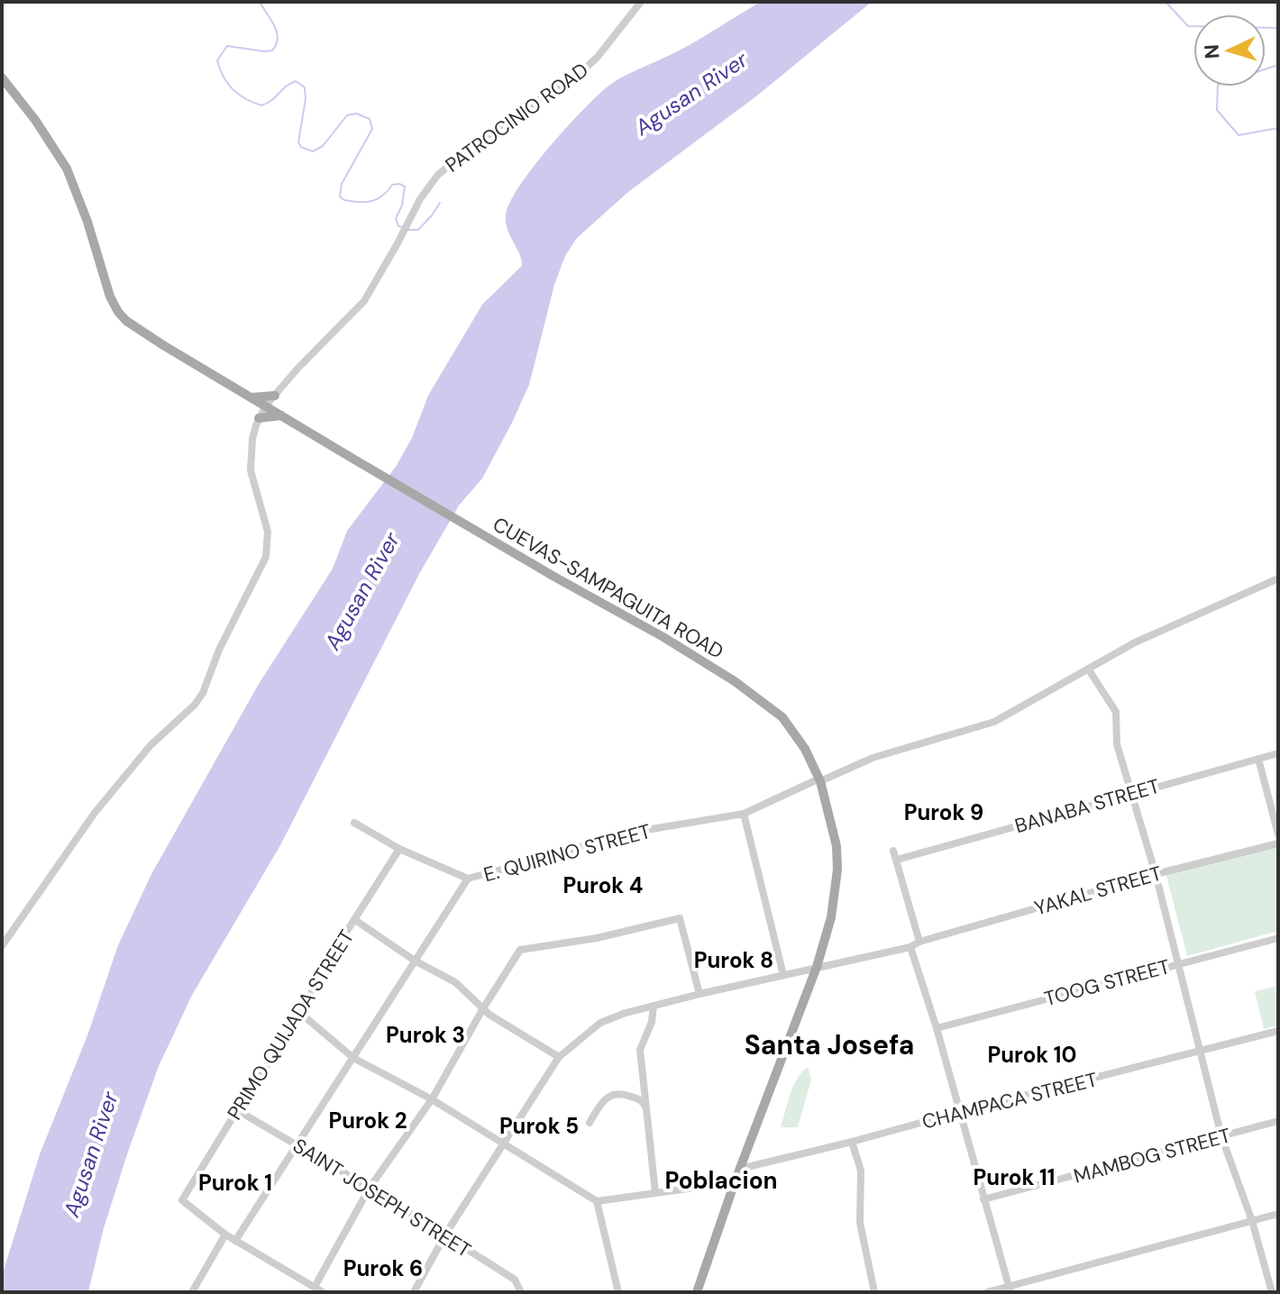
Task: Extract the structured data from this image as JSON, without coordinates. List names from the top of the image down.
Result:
{
  "streets": {
    "main road": ["CUEVAS-SAMPAGUITA ROAD"],
    "street": [
      "PATROCINIO ROAD",
      "BANABA STREET",
      "E. QUIRINO STREET",
      "YAKAL STREET",
      "TOOG STREET",
      "PRIMO QUIJADA STREET",
      "CHAMPACA STREET",
      "MAMBOG STREET",
      "SAINT JOSEPH STREET"
    ]
  },
  "crossings": [
    ["PATROCINIO ROAD", "CUEVAS-SAMPAGUITA ROAD"],
    ["CUEVAS-SAMPAGUITA ROAD", "E. QUIRINO STREET"],
    ["CUEVAS-SAMPAGUITA ROAD", "CHAMPACA STREET"],
    ["BANABA STREET", "YAKAL STREET"],
    ["E. QUIRINO STREET", "PRIMO QUIJADA STREET"],
    ["PRIMO QUIJADA STREET", "SAINT JOSEPH STREET"]
  ],
  "districts": [
    "Purok 9",
    "Purok 4",
    "Purok 8",
    "Purok 3",
    "Santa Josefa",
    "Purok 10",
    "Purok 2",
    "Purok 5",
    "Purok 11",
    "Poblacion",
    "Purok 1",
    "Purok 6"
  ],
  "water": ["Agusan River"],
  "north": "left"
}
